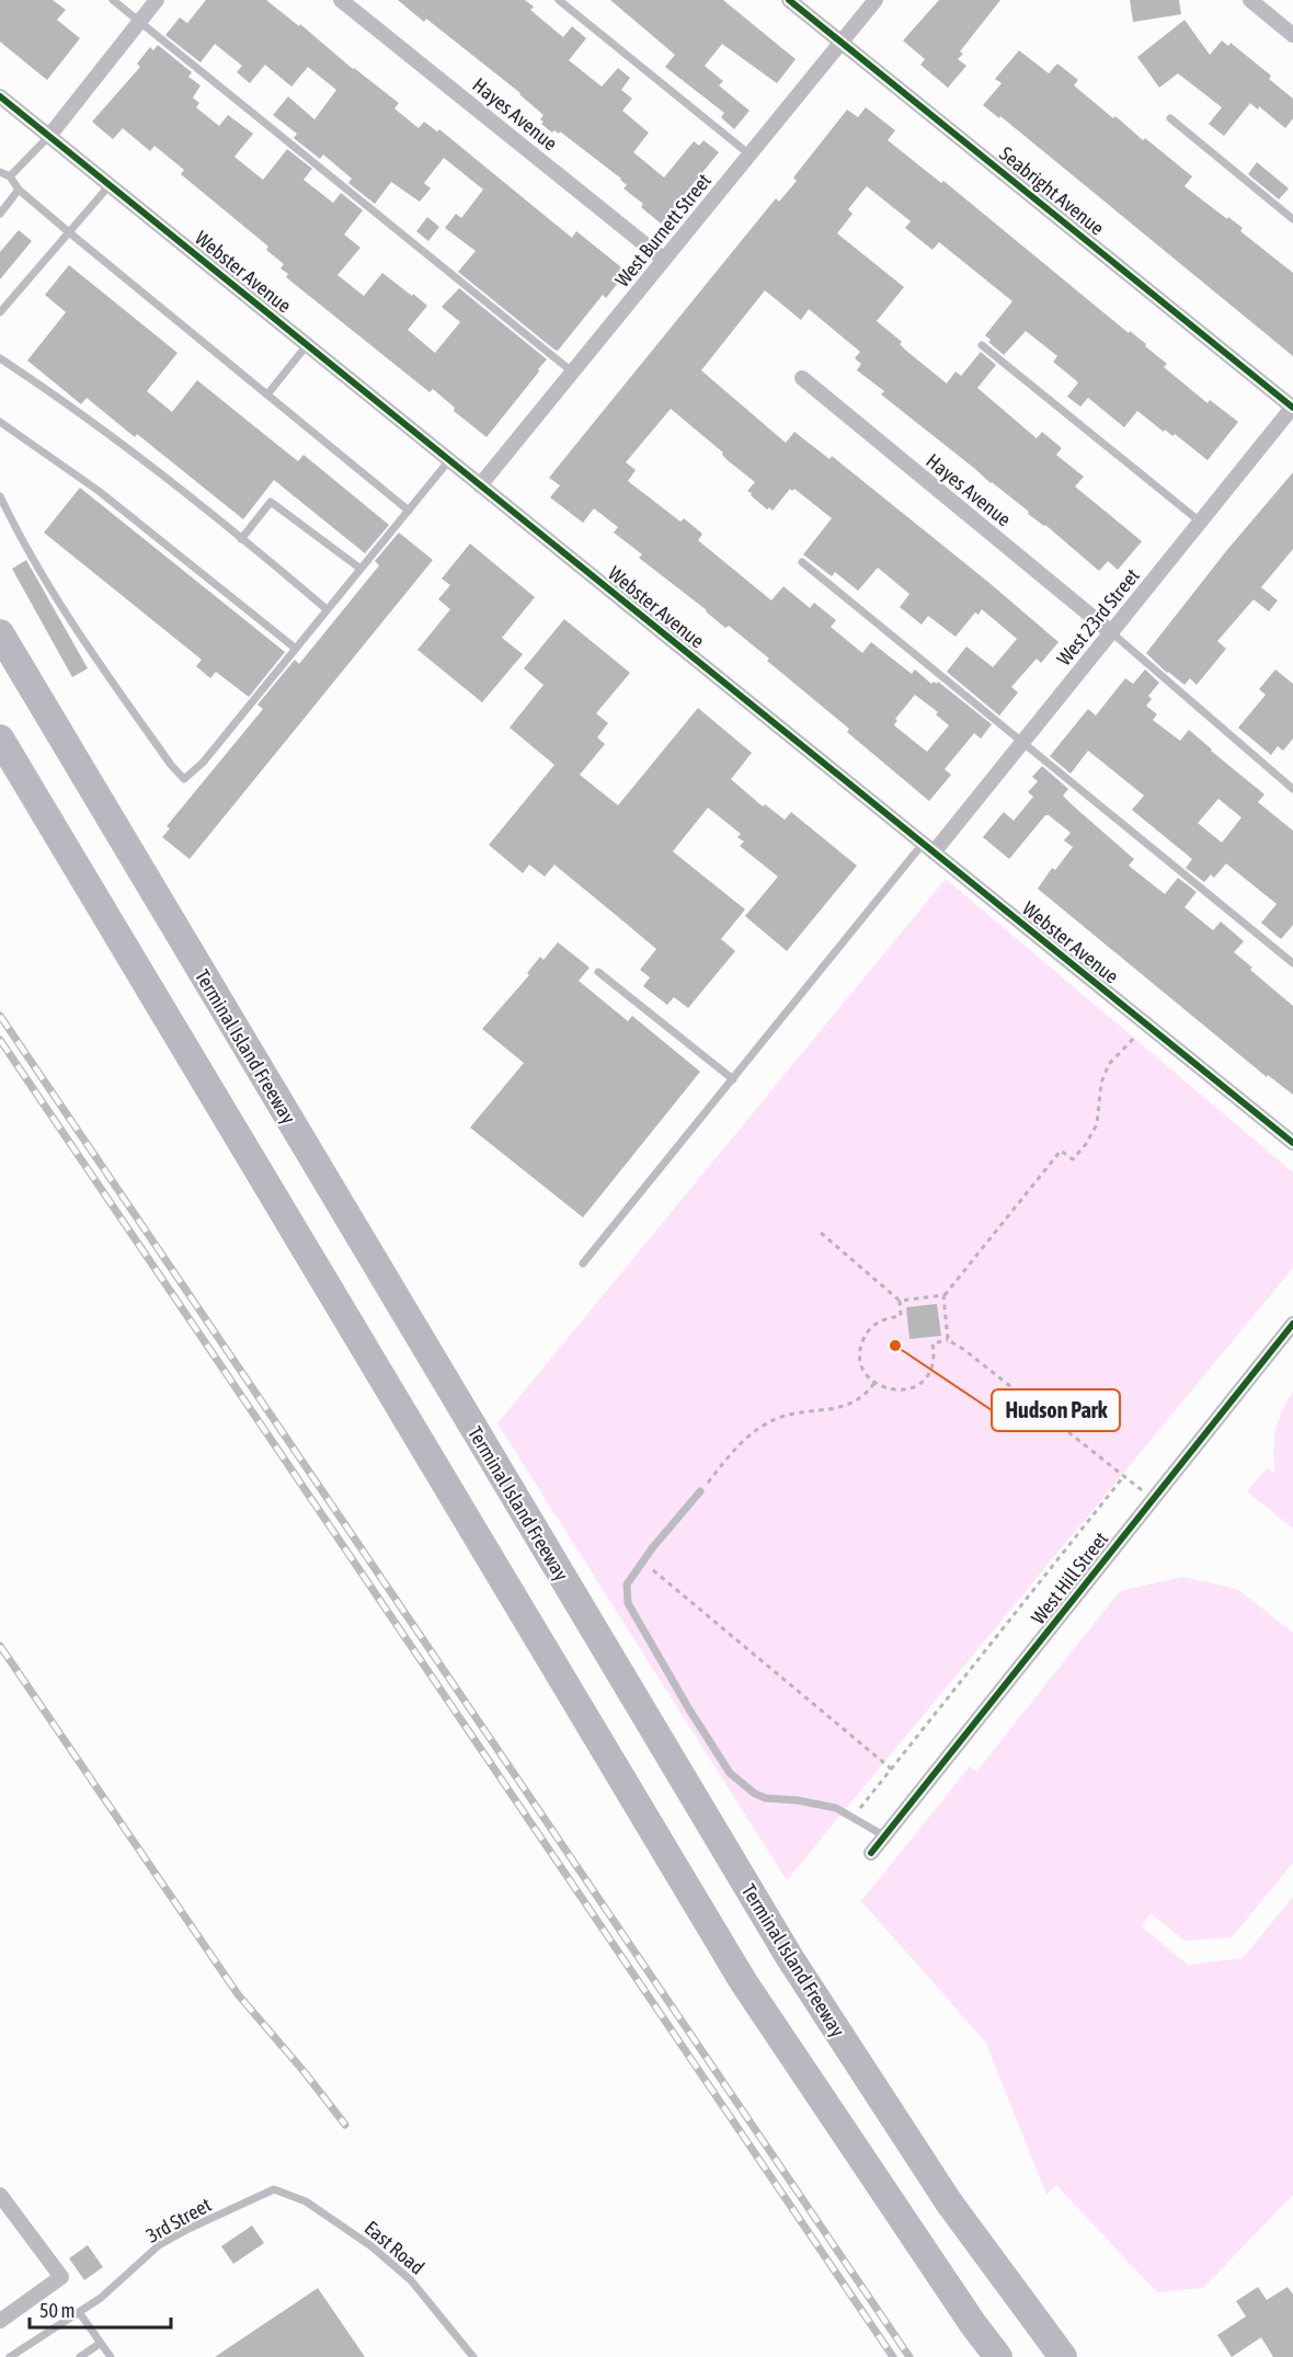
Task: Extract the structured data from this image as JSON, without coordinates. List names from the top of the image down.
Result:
{
  "streets": {
    "highway": ["Terminal Island Freeway"],
    "street": [
      "Hayes Avenue",
      "Seabright Avenue",
      "West Burnett Street",
      "Webster Avenue",
      "West 23rd Street",
      "West Hill Street"
    ],
    "lane": ["3rd Street", "East Road"]
  },
  "crossings": [
    ["Hayes Avenue", "West Burnett Street"],
    ["Hayes Avenue", "West 23rd Street"],
    ["Seabright Avenue", "West Burnett Street"],
    ["Seabright Avenue", "West 23rd Street"],
    ["West Burnett Street", "Webster Avenue"],
    ["Webster Avenue", "West 23rd Street"],
    ["3rd Street", "East Road"]
  ],
  "places": ["Hudson Park"],
  "scale_bar": "50 m"
}
